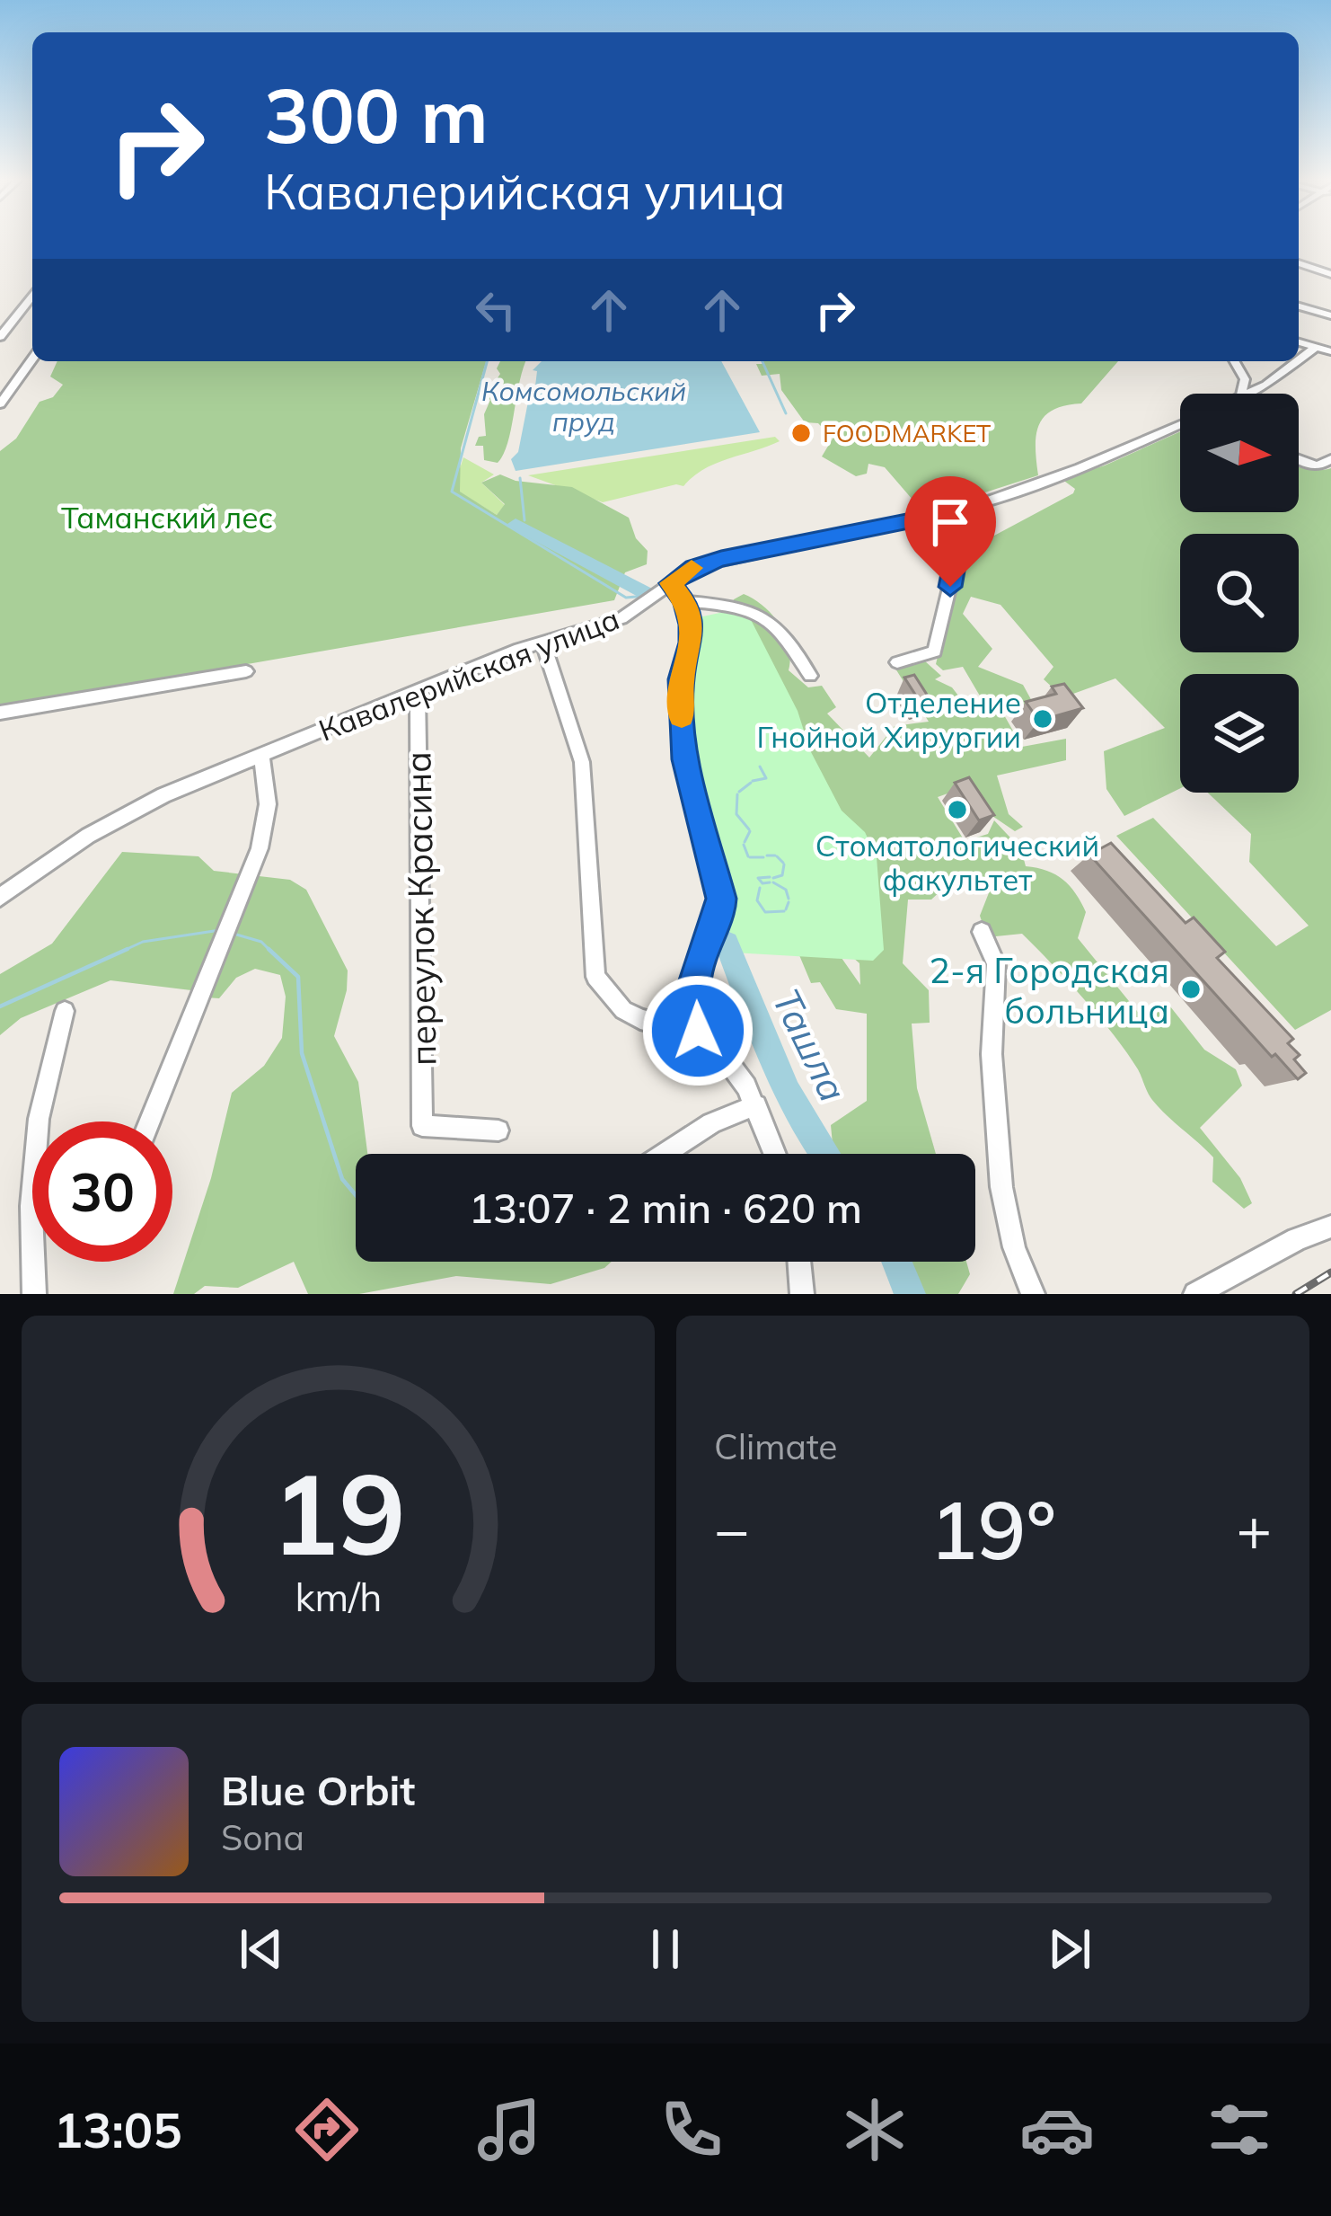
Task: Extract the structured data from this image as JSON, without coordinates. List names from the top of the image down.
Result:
{
  "streets": {
    "street": ["Кавалерийская улица", "переулок Красина"]
  },
  "crossings": [
    ["Кавалерийская улица", "переулок Красина"]
  ],
  "water": ["Комсомольский пруд", "Ташла"],
  "parks": ["Таманский лес"],
  "places": [
    "FOODMARKET",
    "Отделение Гнойной Хирургии",
    "Стоматологический факультет",
    "2-я Городская больница"
  ],
  "north": "right",
  "page": {
    "turn": ["300 m", "Кавалерийская улица"],
    "limit": "30",
    "trip": "13:07 · 2 min · 620 m",
    "tile": "Climate",
    "heat": ["−", "19°", "+"],
    "song": ["Blue Orbit", "Sona"],
    "tabs": "13:05",
    "gauge": ["19", "km/h"]
  }
}
